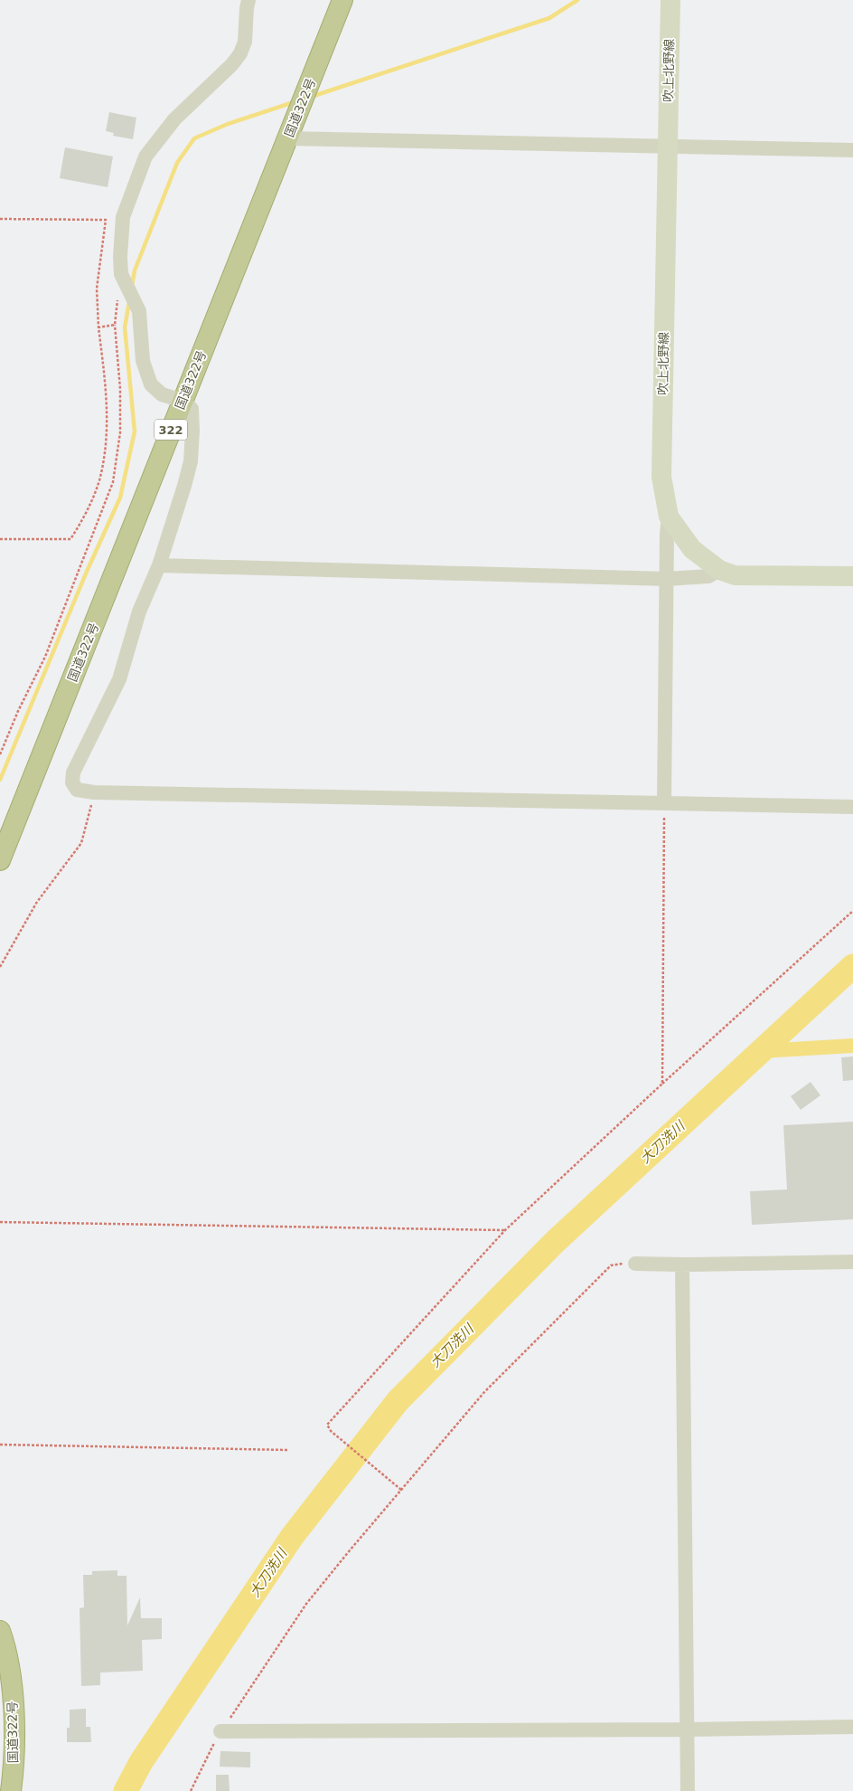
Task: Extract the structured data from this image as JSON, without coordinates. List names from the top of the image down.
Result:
{
  "streets": {
    "highway": ["国道322号", "322"],
    "main road": ["吹上北野線"]
  },
  "water": ["大刀洗川"]
}
